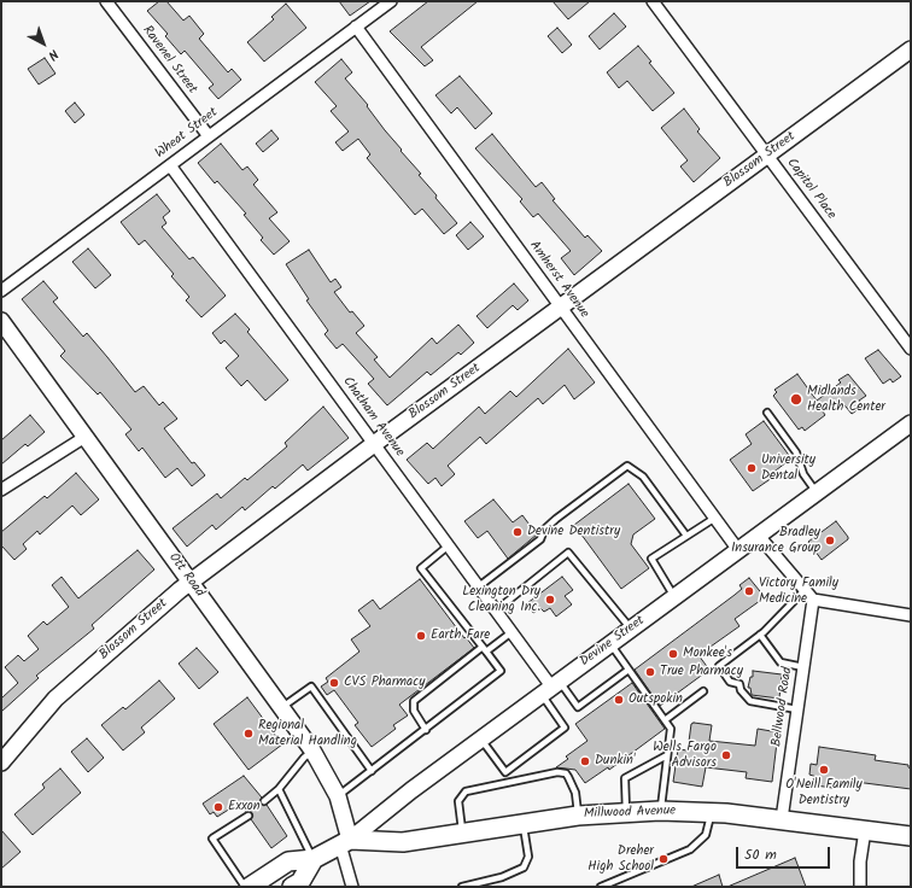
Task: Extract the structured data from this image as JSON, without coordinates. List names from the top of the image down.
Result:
{
  "streets": {
    "main road": ["Devine Street", "Millwood Avenue"],
    "street": [
      "Ravenel Street",
      "Wheat Street",
      "Blossom Street",
      "Capitol Place",
      "Amherst Avenue",
      "Chatham Avenue",
      "Ott Road",
      "Bellwood Road"
    ]
  },
  "crossings": [
    ["Ravenel Street", "Wheat Street"],
    ["Wheat Street", "Amherst Avenue"],
    ["Wheat Street", "Chatham Avenue"],
    ["Blossom Street", "Capitol Place"],
    ["Blossom Street", "Amherst Avenue"],
    ["Blossom Street", "Chatham Avenue"],
    ["Blossom Street", "Ott Road"],
    ["Amherst Avenue", "Devine Street"],
    ["Chatham Avenue", "Devine Street"],
    ["Ott Road", "Devine Street"],
    ["Ott Road", "Millwood Avenue"],
    ["Devine Street", "Millwood Avenue"],
    ["Bellwood Road", "Millwood Avenue"]
  ],
  "places": [
    "Midlands Health Center",
    "University Dental",
    "Devine Dentistry",
    "Bradley Insurance Group",
    "Victory Family Medicine",
    "Lexington Dry Cleaning Inc.",
    "Earth Fare",
    "Monkee's",
    "True Pharmacy",
    "CVS Pharmacy",
    "Outspokin",
    "Regional Material Handling",
    "Wells Fargo Advisors",
    "Dunkin'",
    "O'Neill Family Dentistry",
    "Exxon",
    "Dreher High School"
  ],
  "scale_bar": "50 m",
  "north": "bottom right"
}
